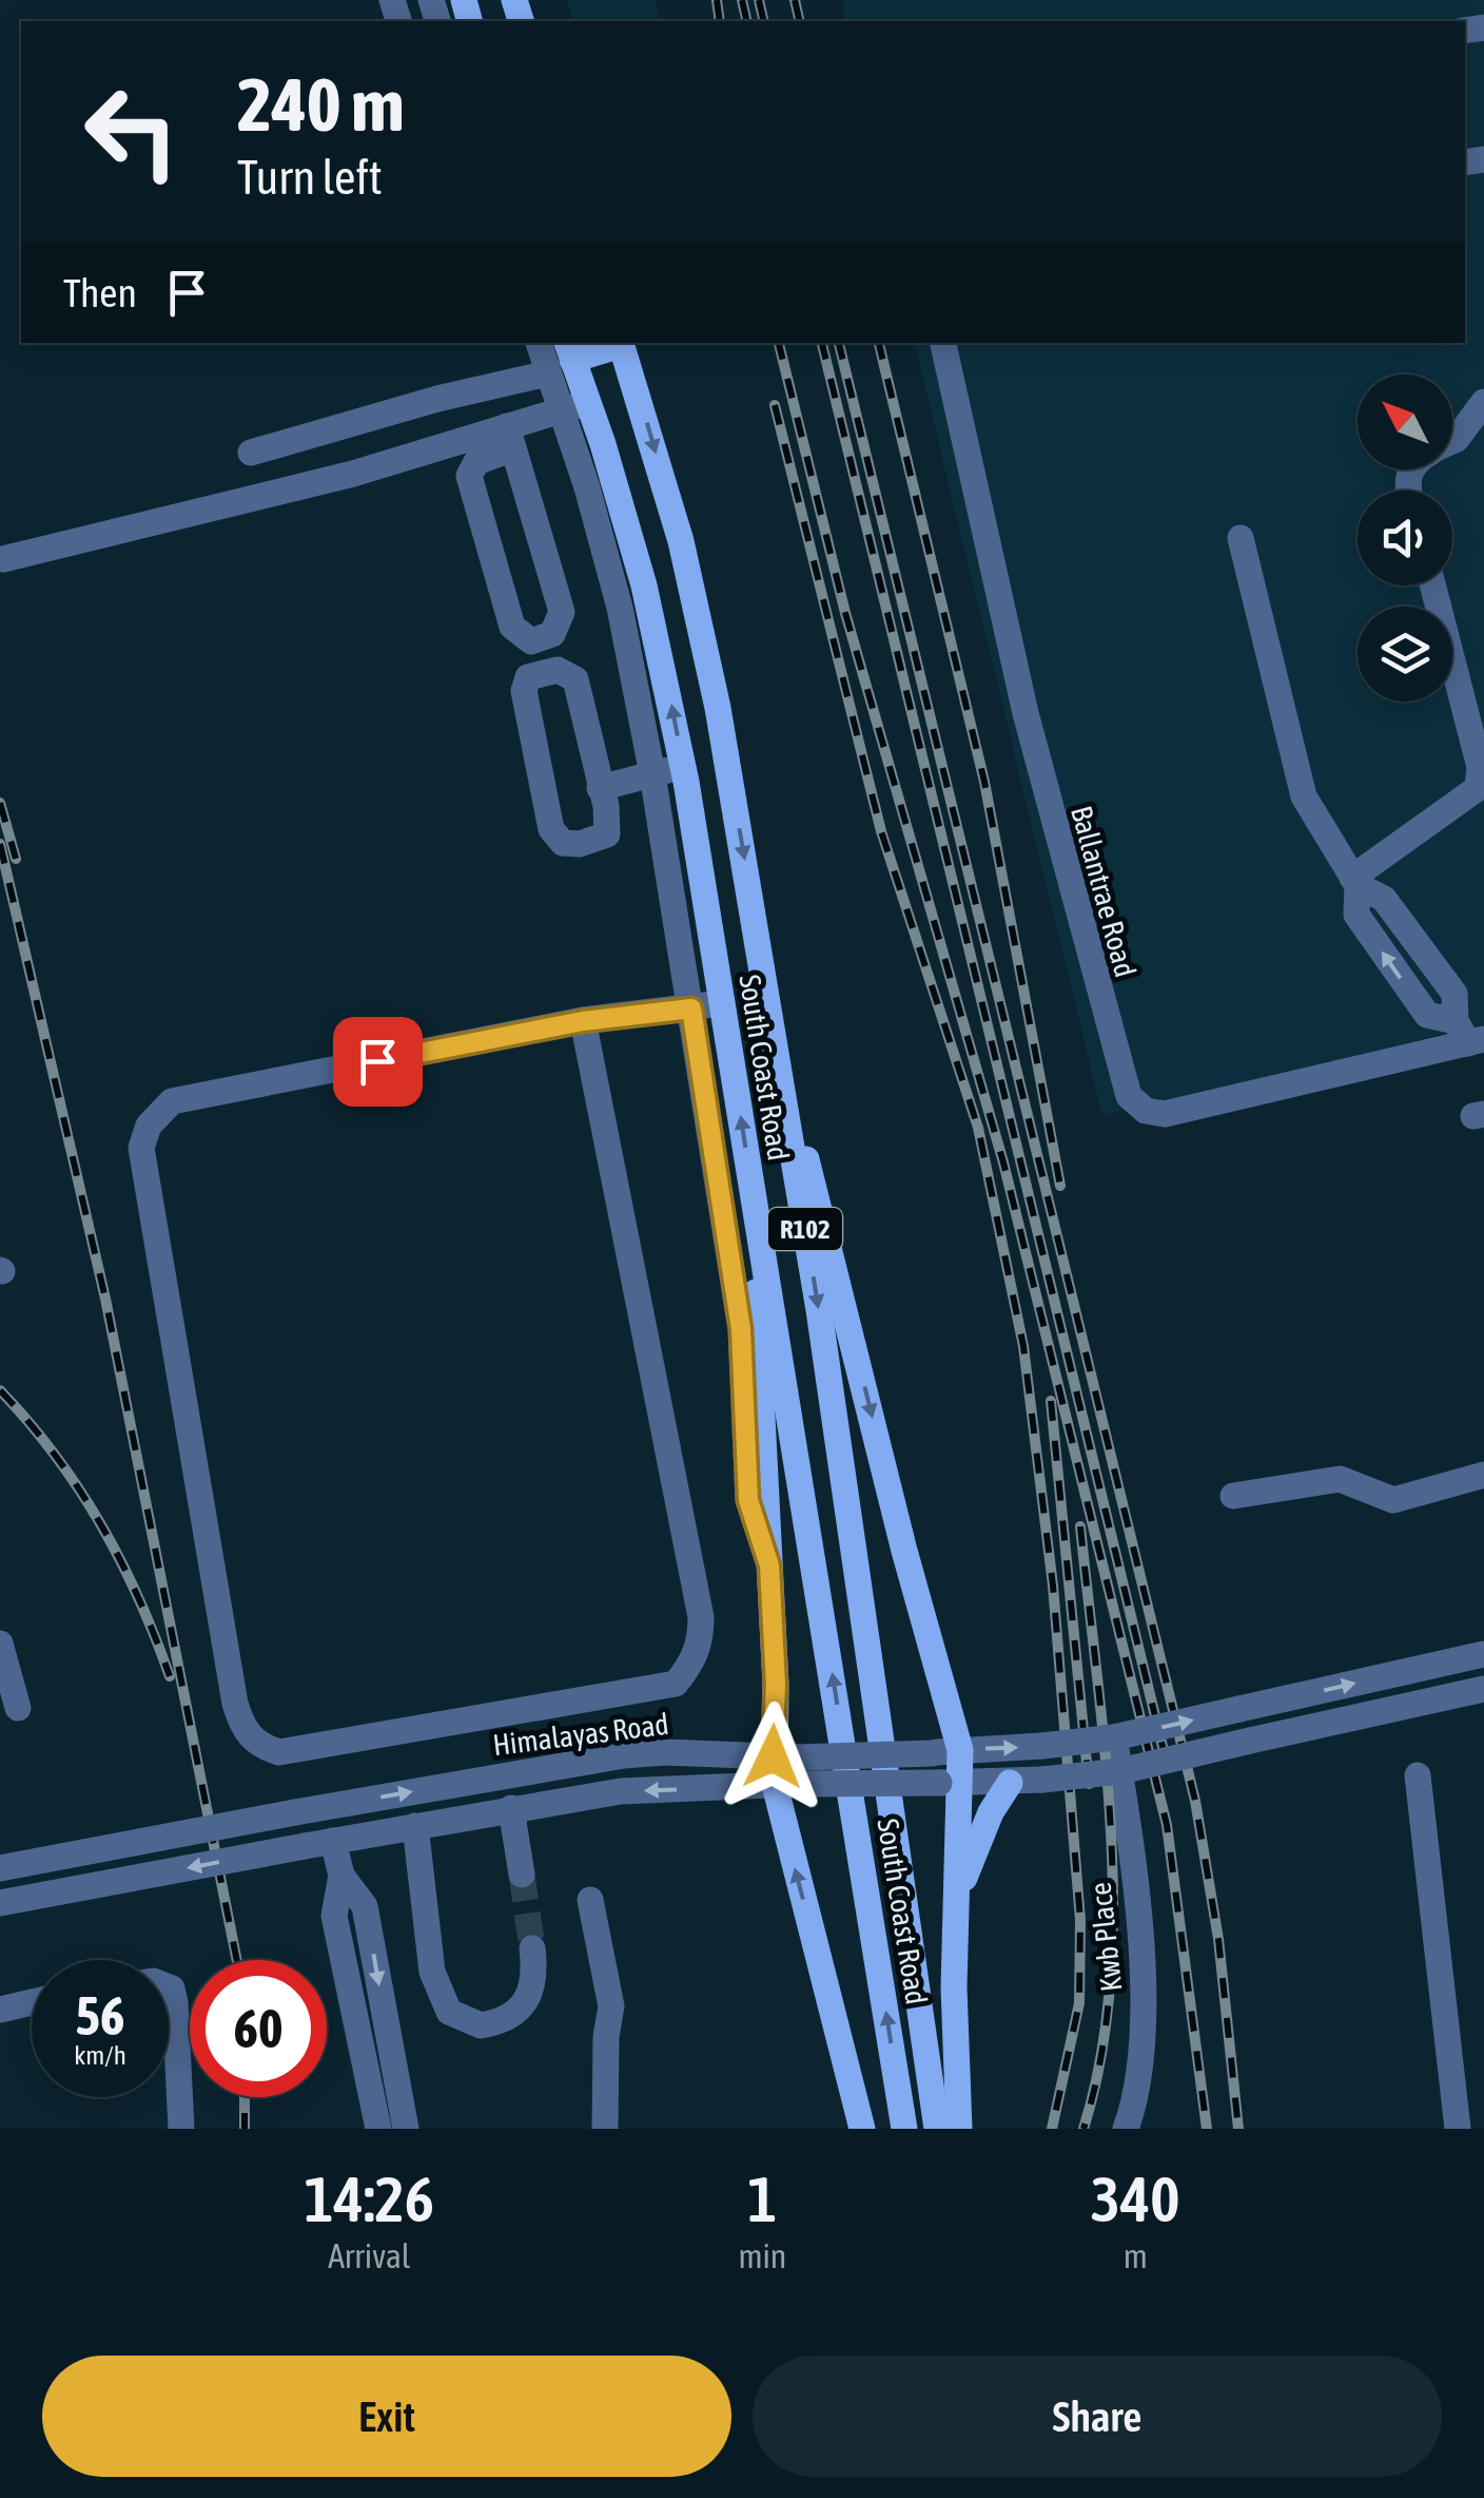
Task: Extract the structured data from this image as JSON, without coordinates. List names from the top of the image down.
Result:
{
  "streets": {
    "main road": ["South Coast Road", "R102"],
    "street": ["Ballantrae Road", "Himalayas Road", "Kwb Place"]
  },
  "crossings": [
    ["Himalayas Road", "Kwb Place"]
  ],
  "north": "top left",
  "page": {
    "turn": ["240 m", "Turn left"],
    "then": "Then",
    "speed": "56 km/h",
    "limit": "60",
    "eta": [
      "14:26",
      "Arrival",
      "1",
      "min",
      "340",
      "m"
    ],
    "buttons": ["Exit", "Share"]
  }
}
